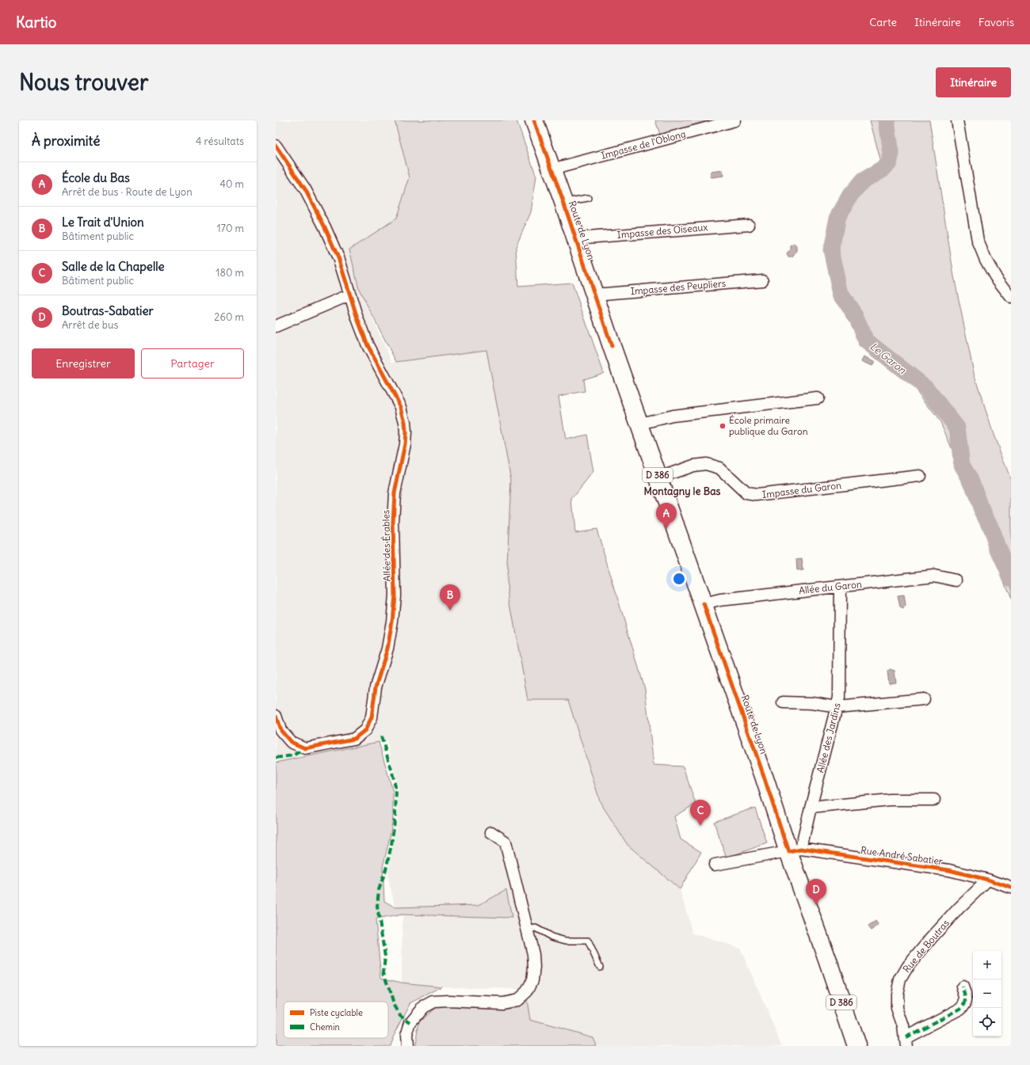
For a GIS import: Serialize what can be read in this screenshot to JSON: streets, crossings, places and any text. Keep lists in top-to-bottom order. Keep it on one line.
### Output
{"streets":{"main road":["Route de Lyon","D 386"],"street":["Impasse de l'Oblong","Impasse des Oiseaux","Impasse des Peupliers","Impasse du Garon","Allée des Érables","Allée du Garon","Allée des Jardins","Rue André Sabatier","Rue de Boutras"]},"crossings":[["Impasse de l'Oblong","Route de Lyon"],["Route de Lyon","Impasse des Oiseaux"],["Route de Lyon","Impasse des Peupliers"],["Route de Lyon","D 386"],["Route de Lyon","Impasse du Garon"],["Route de Lyon","Allée du Garon"],["Route de Lyon","Allée des Jardins"],["Route de Lyon","Rue André Sabatier"],["D 386","Allée des Jardins"],["D 386","Rue André Sabatier"],["Allée du Garon","Allée des Jardins"],["Allée des Jardins","Rue André Sabatier"],["Rue André Sabatier","Rue de Boutras"]],"districts":["Montagny le Bas"],"water":["Le Garon"],"places":["École primaire publique du Garon"],"legend":["Piste cyclable","Chemin"],"page":{"header":"Kartio","nav":["Carte","Itinéraire","Favoris"],"buttons":["Itinéraire",["Enregistrer","Partager"]],"title":"Nous trouver","heading":["À proximité","4 résultats"],"list":[{"mark":"A","name":"École du Bas","note":"Arrêt de bus · Route de Lyon","value":"40 m"},{"mark":"B","name":"Le Trait d'Union","note":"Bâtiment public","value":"170 m"},{"mark":"C","name":"Salle de la Chapelle","note":"Bâtiment public","value":"180 m"},{"mark":"D","name":"Boutras-Sabatier","note":"Arrêt de bus","value":"260 m"}],"pins":["A","B","C","D"],"map_buttons":["+","−"]}}
